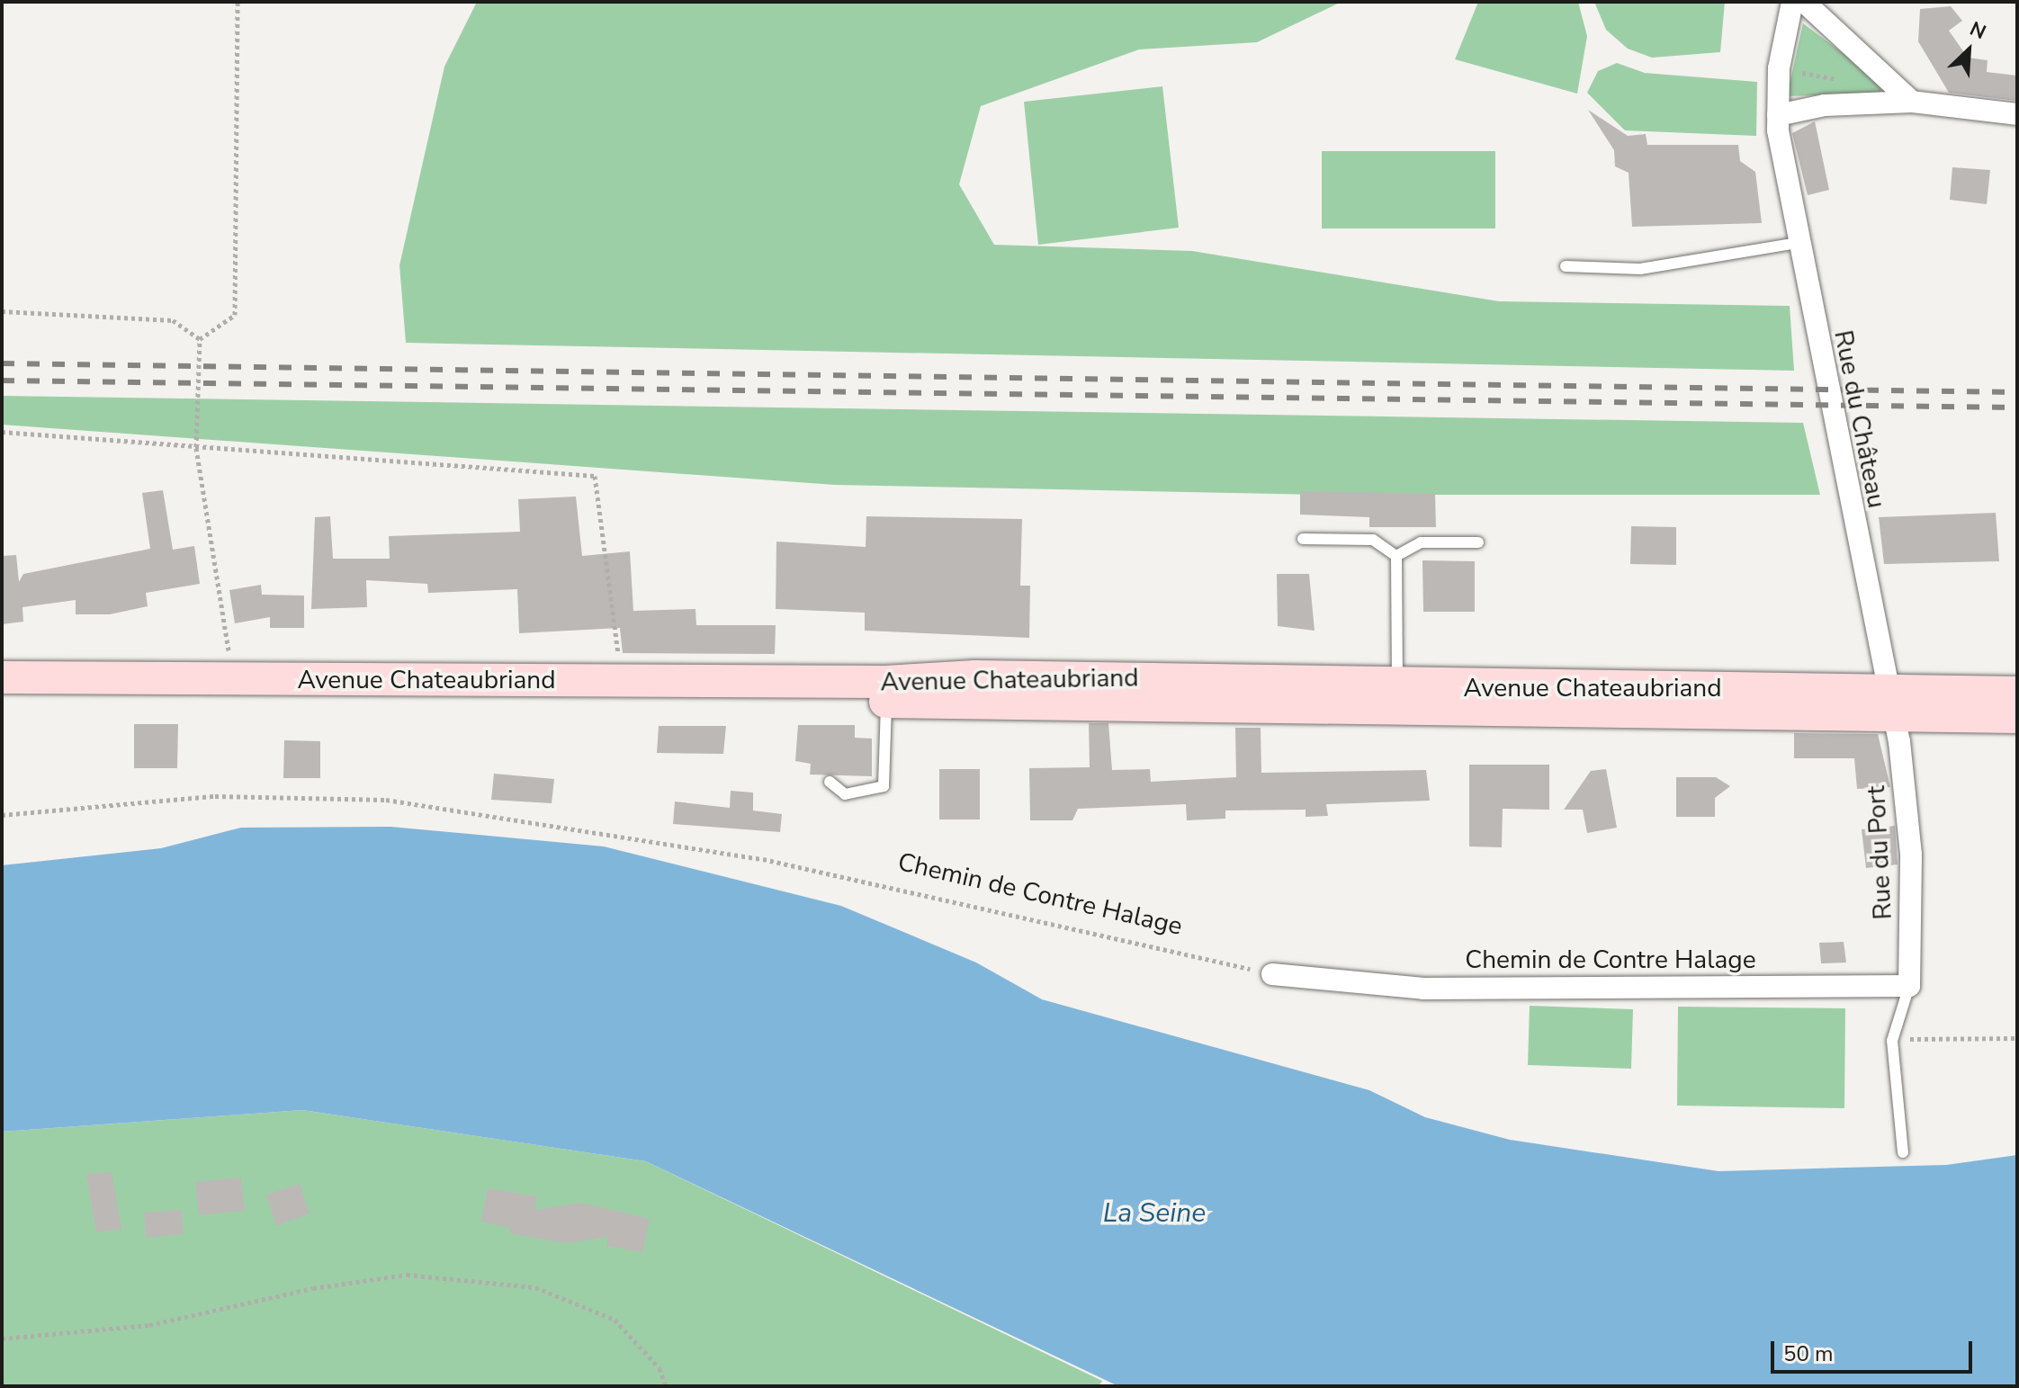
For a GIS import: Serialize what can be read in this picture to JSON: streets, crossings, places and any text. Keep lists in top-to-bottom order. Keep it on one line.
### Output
{"streets":{"main road":["Avenue Chateaubriand"],"street":["Rue du Château","Rue du Port","Chemin de Contre Halage"]},"crossings":[["Rue du Château","Avenue Chateaubriand"],["Rue du Château","Rue du Port"],["Avenue Chateaubriand","Rue du Port"],["Rue du Port","Chemin de Contre Halage"]],"water":["La Seine"],"scale_bar":"50 m","north":"top right"}
